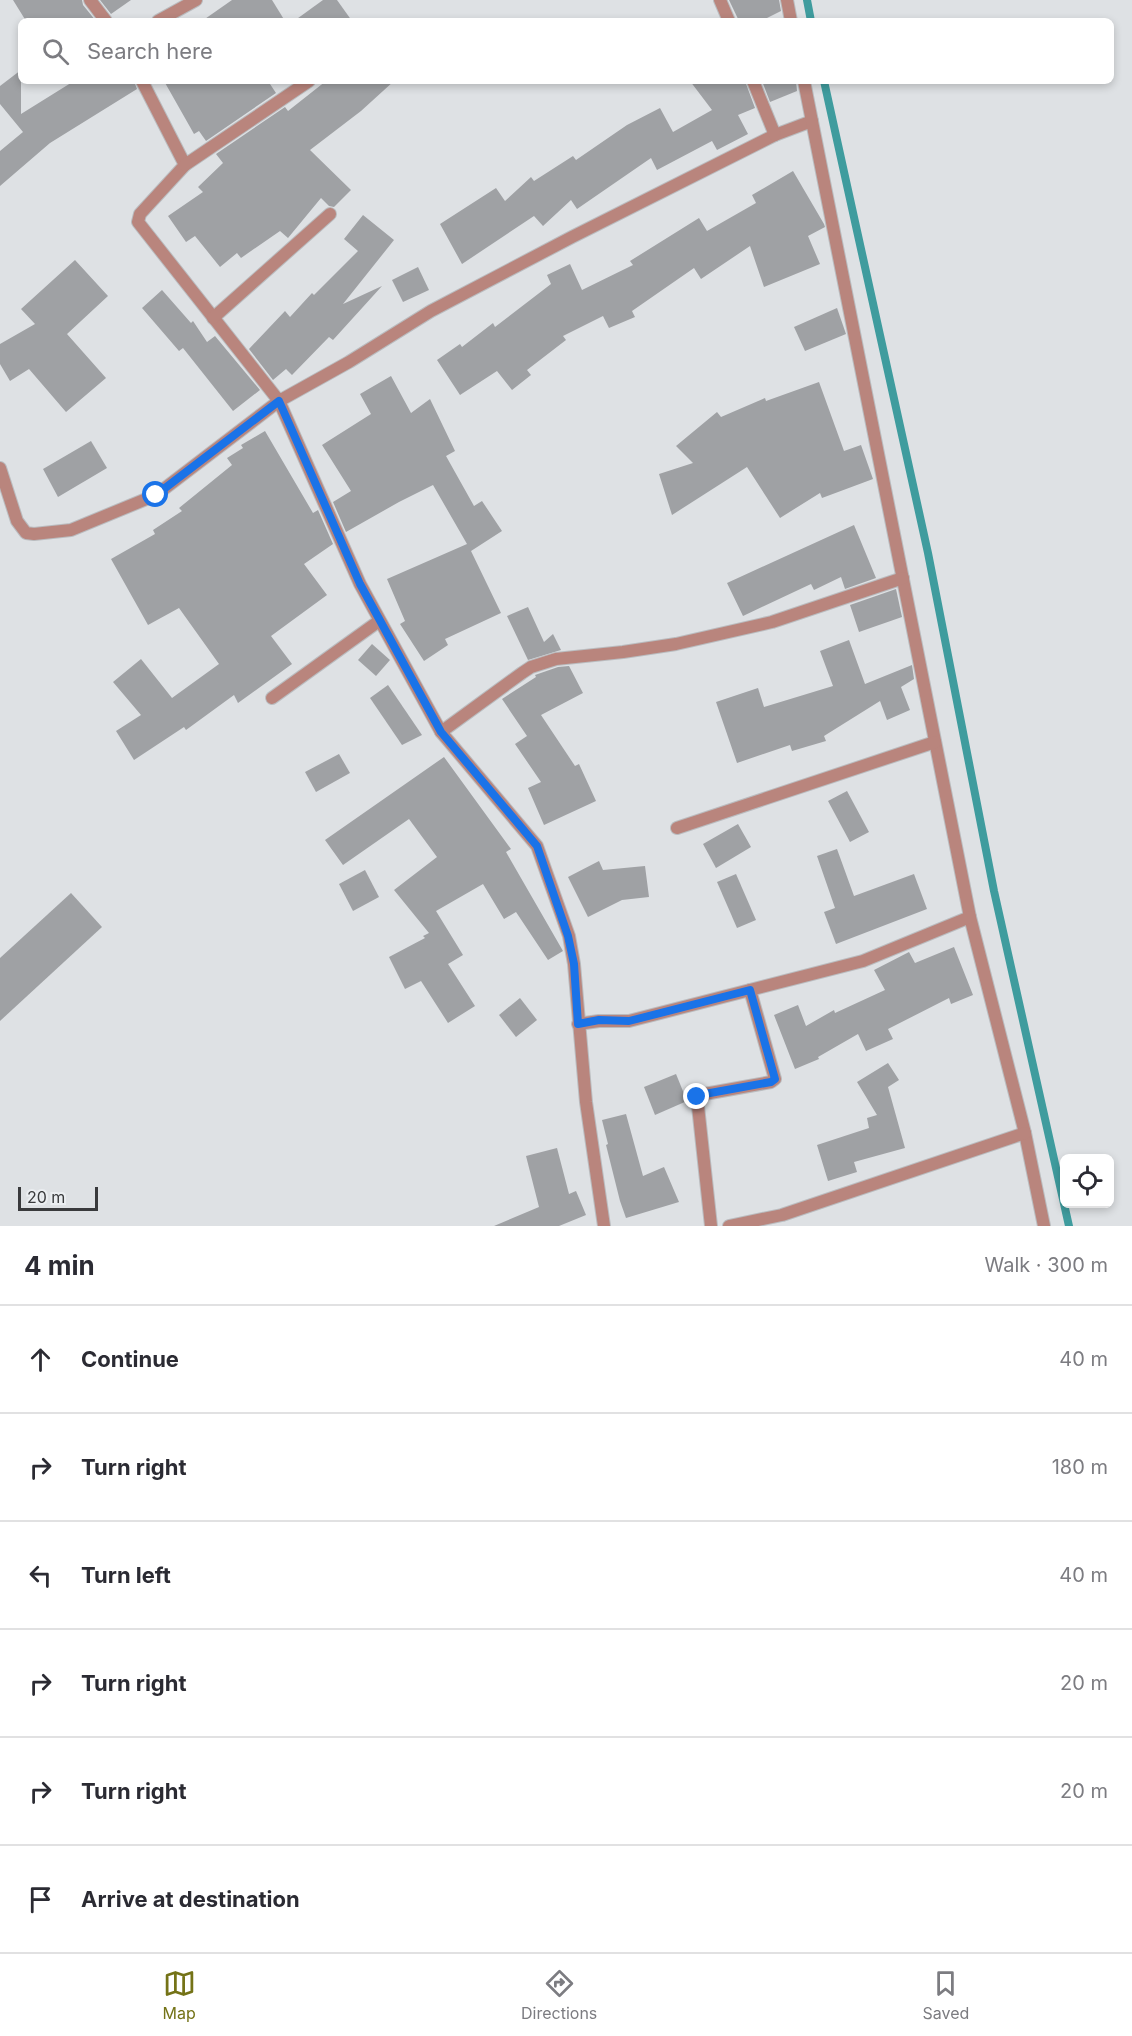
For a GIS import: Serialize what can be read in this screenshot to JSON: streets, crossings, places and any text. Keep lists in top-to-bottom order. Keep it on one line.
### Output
{"scale_bar":"20 m","page":{"search":"Search here","scale":"20 m","heading":["4 min","Walk · 300 m"],"list":[["Continue","40 m"],["Turn right","180 m"],["Turn left","40 m"],["Turn right","20 m"],["Turn right","20 m"],"Arrive at destination"],"nav":["Map","Directions","Saved"]}}
